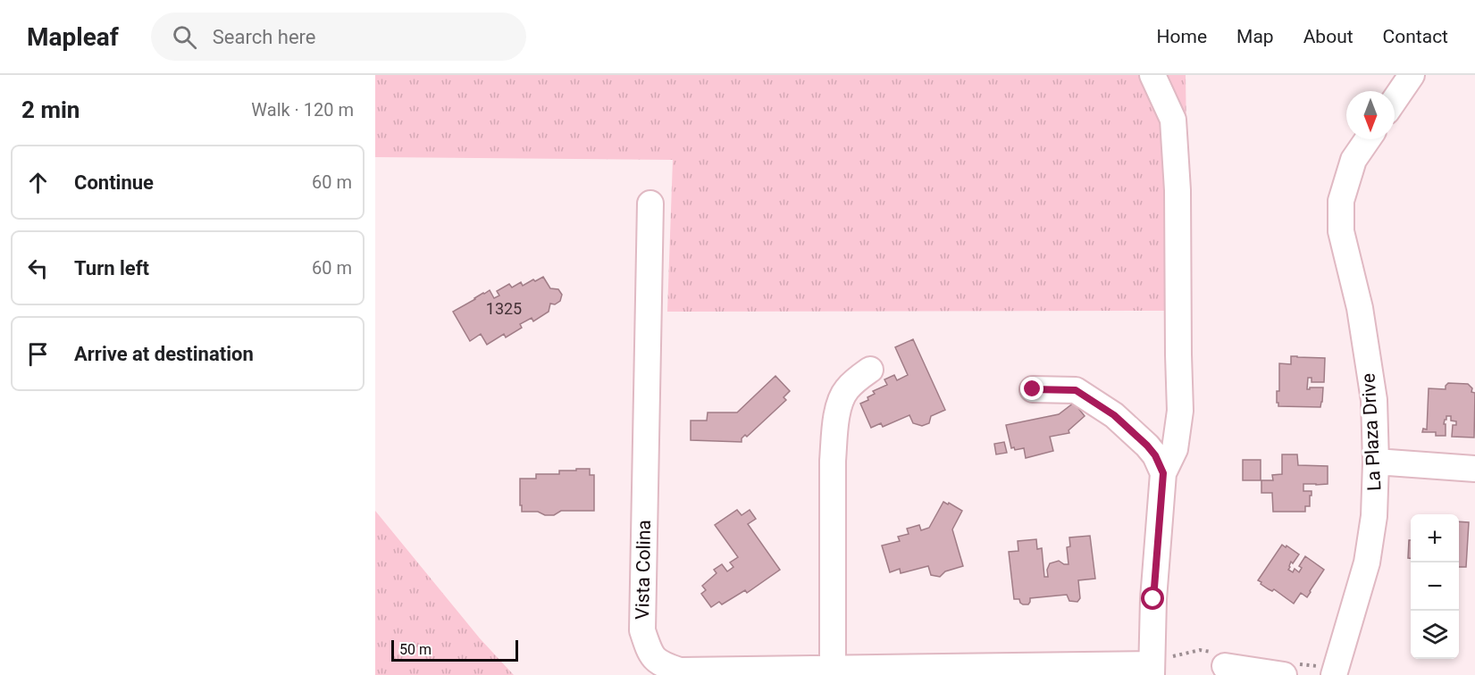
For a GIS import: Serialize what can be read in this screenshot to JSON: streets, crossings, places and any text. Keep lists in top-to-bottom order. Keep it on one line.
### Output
{"streets":{"street":["La Plaza Drive","Vista Colina"]},"house_numbers":["1325"],"scale_bar":"50 m","north":"bottom","page":{"header":"Mapleaf","search":"Search here","nav":["Home","Map","About","Contact"],"heading":["2 min","Walk · 120 m"],"list":[["Continue","60 m"],["Turn left","60 m"],"Arrive at destination"],"map_buttons":["+","−"],"scale":"50 m"}}
